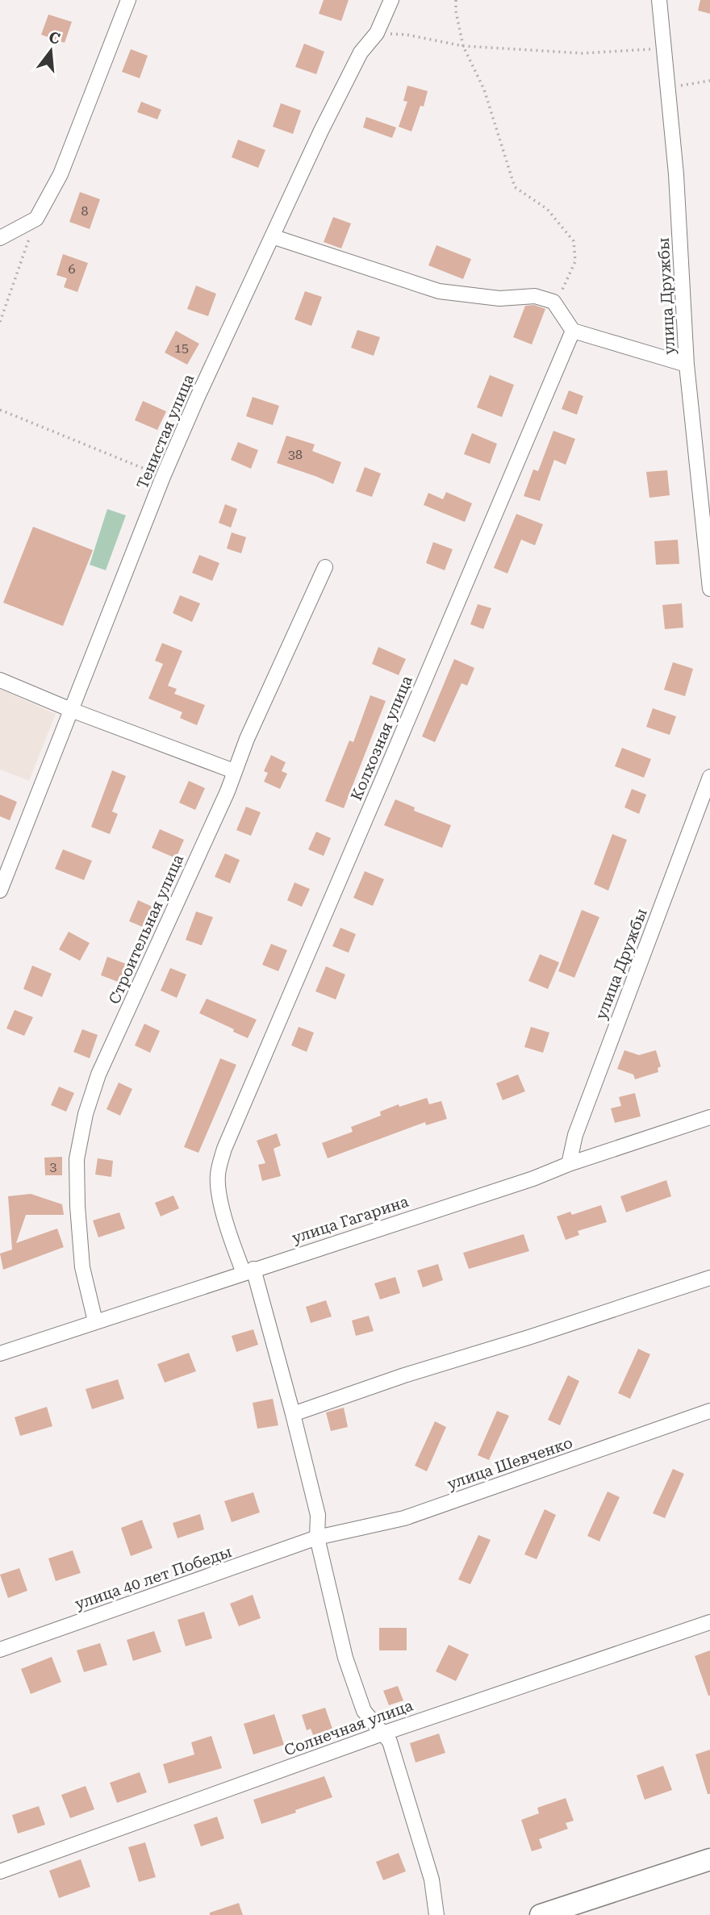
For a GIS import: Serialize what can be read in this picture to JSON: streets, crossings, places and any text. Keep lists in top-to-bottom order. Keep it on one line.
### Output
{"streets":{"street":["улица Дружбы","Тенистая улица","Колхозная улица","Строительная улица","улица Гагарина","улица Шевченко","улица 40 лет Победы","Солнечная улица"]},"crossings":[["улица Дружбы","улица Гагарина"],["Колхозная улица","улица Гагарина"],["Колхозная улица","улица Шевченко"],["Колхозная улица","улица 40 лет Победы"],["Колхозная улица","Солнечная улица"],["Строительная улица","улица Гагарина"],["улица Шевченко","улица 40 лет Победы"]],"house_numbers":["8","6","15","38","3"],"north":"top"}
